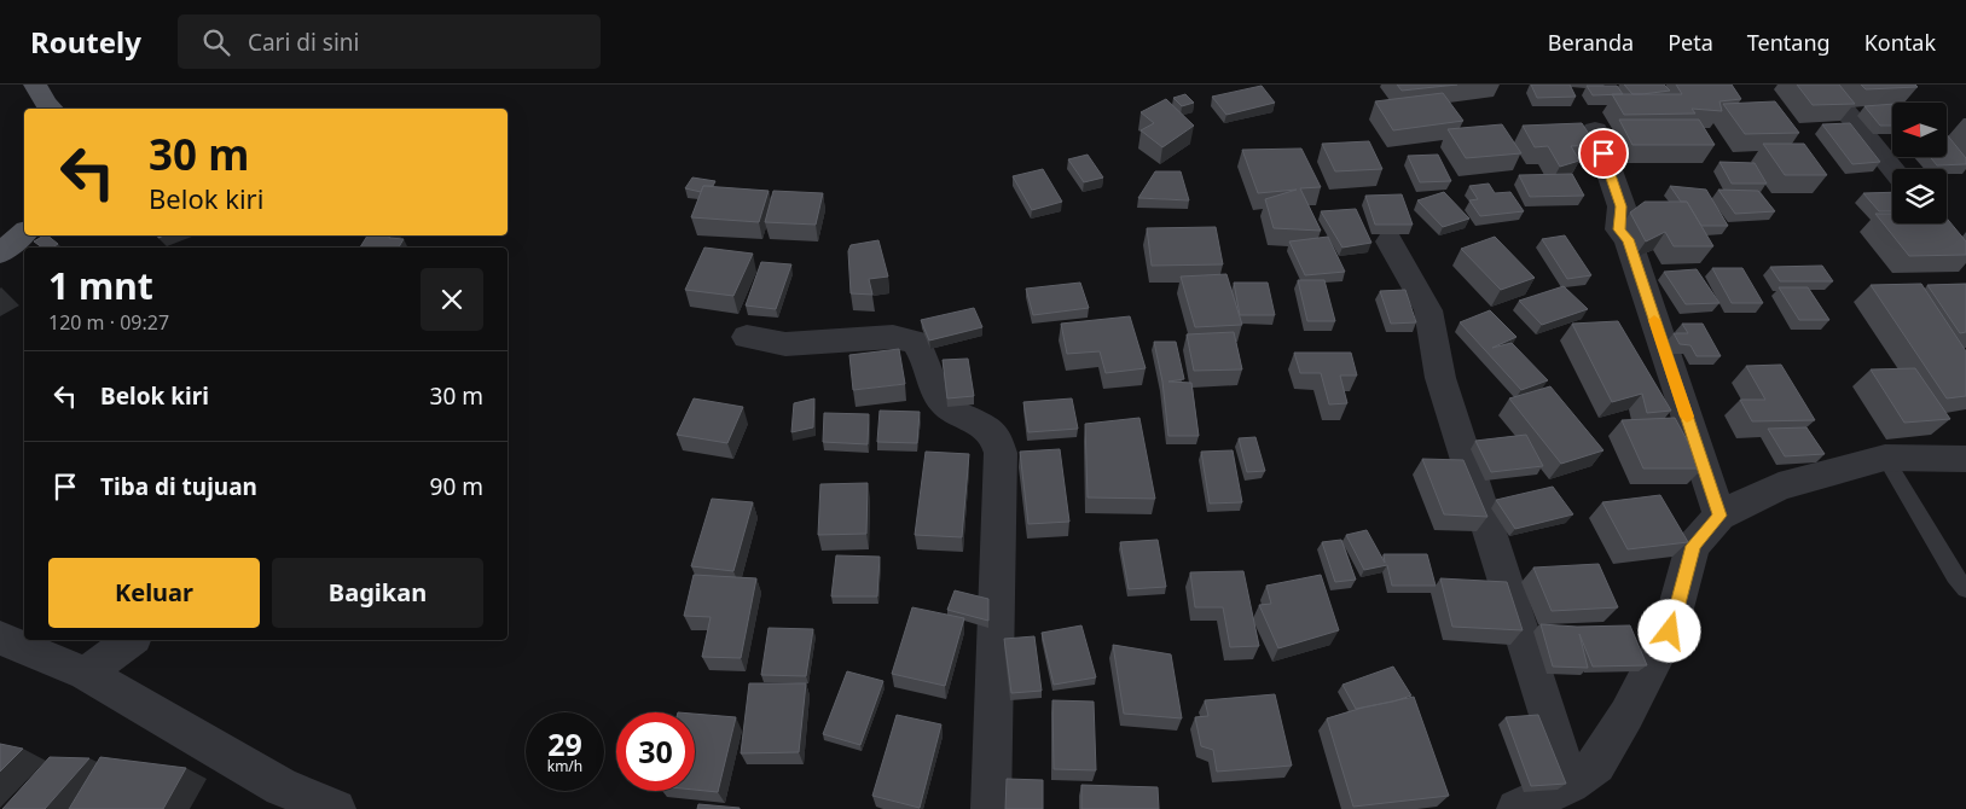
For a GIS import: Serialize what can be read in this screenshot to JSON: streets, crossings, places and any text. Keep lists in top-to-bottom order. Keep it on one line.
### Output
{"north":"left","page":{"header":"Routely","search":"Cari di sini","nav":["Beranda","Peta","Tentang","Kontak"],"turn":["30 m","Belok kiri"],"heading":["1 mnt","120 m · 09:27"],"list":[{"name":"Belok kiri","value":"30 m"},{"name":"Tiba di tujuan","value":"90 m"}],"buttons":["Keluar","Bagikan"],"speed":"29 km/h","limit":"30"}}
